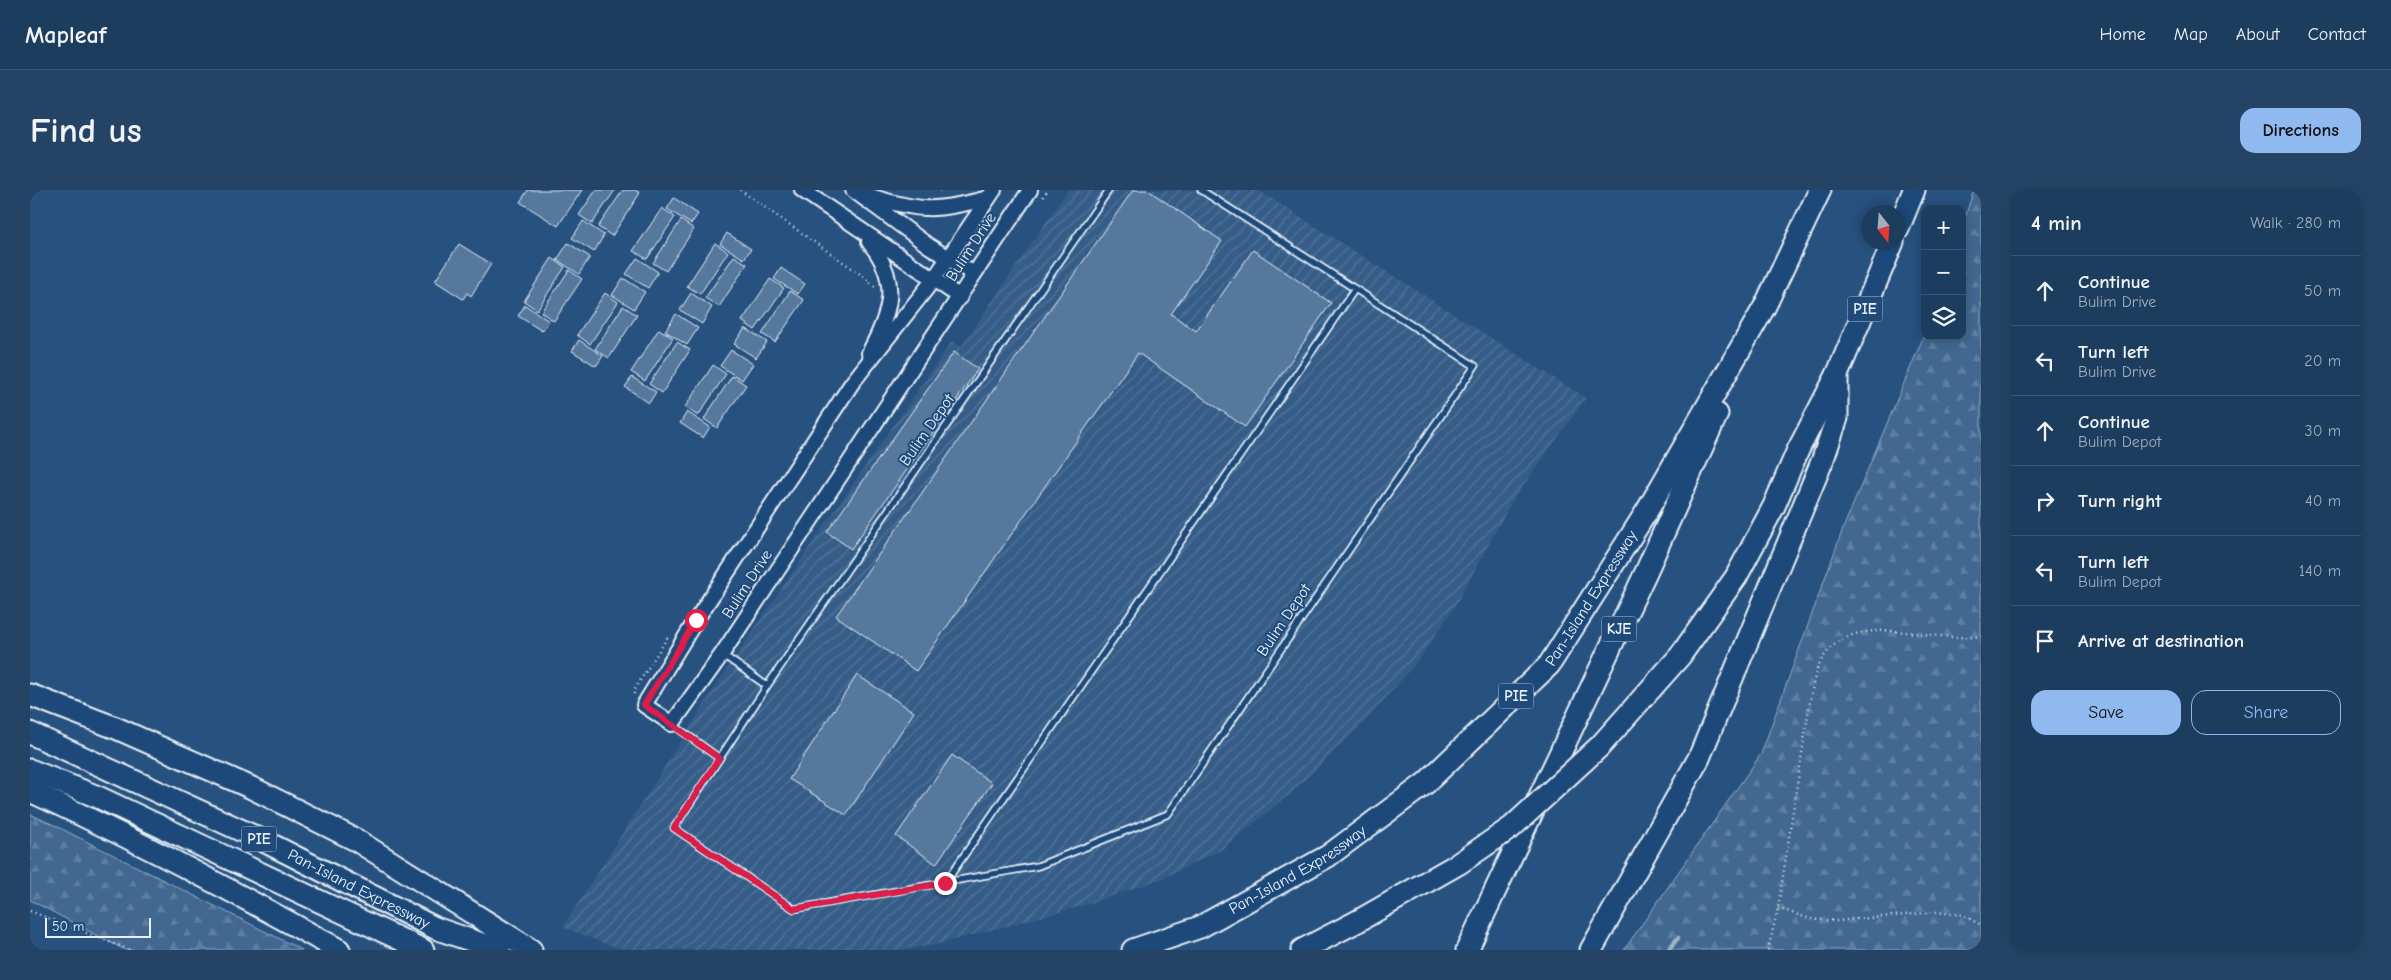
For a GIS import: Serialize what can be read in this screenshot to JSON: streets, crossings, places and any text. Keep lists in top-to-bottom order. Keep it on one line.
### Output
{"streets":{"highway":["PIE","Pan-Island Expressway","KJE"],"street":["Bulim Drive"],"lane":["Bulim Depot"]},"crossings":[["Pan-Island Expressway","KJE"]],"scale_bar":"50 m","north":"bottom","page":{"header":"Mapleaf","nav":["Home","Map","About","Contact"],"buttons":["Directions",["Save","Share"]],"title":"Find us","heading":["4 min","Walk · 280 m"],"map_buttons":["+","−"],"list":[["Continue","Bulim Drive","50 m"],["Turn left","Bulim Drive","20 m"],["Continue","Bulim Depot","30 m"],["Turn right","40 m"],["Turn left","Bulim Depot","140 m"],"Arrive at destination"],"scale":"50 m"}}
